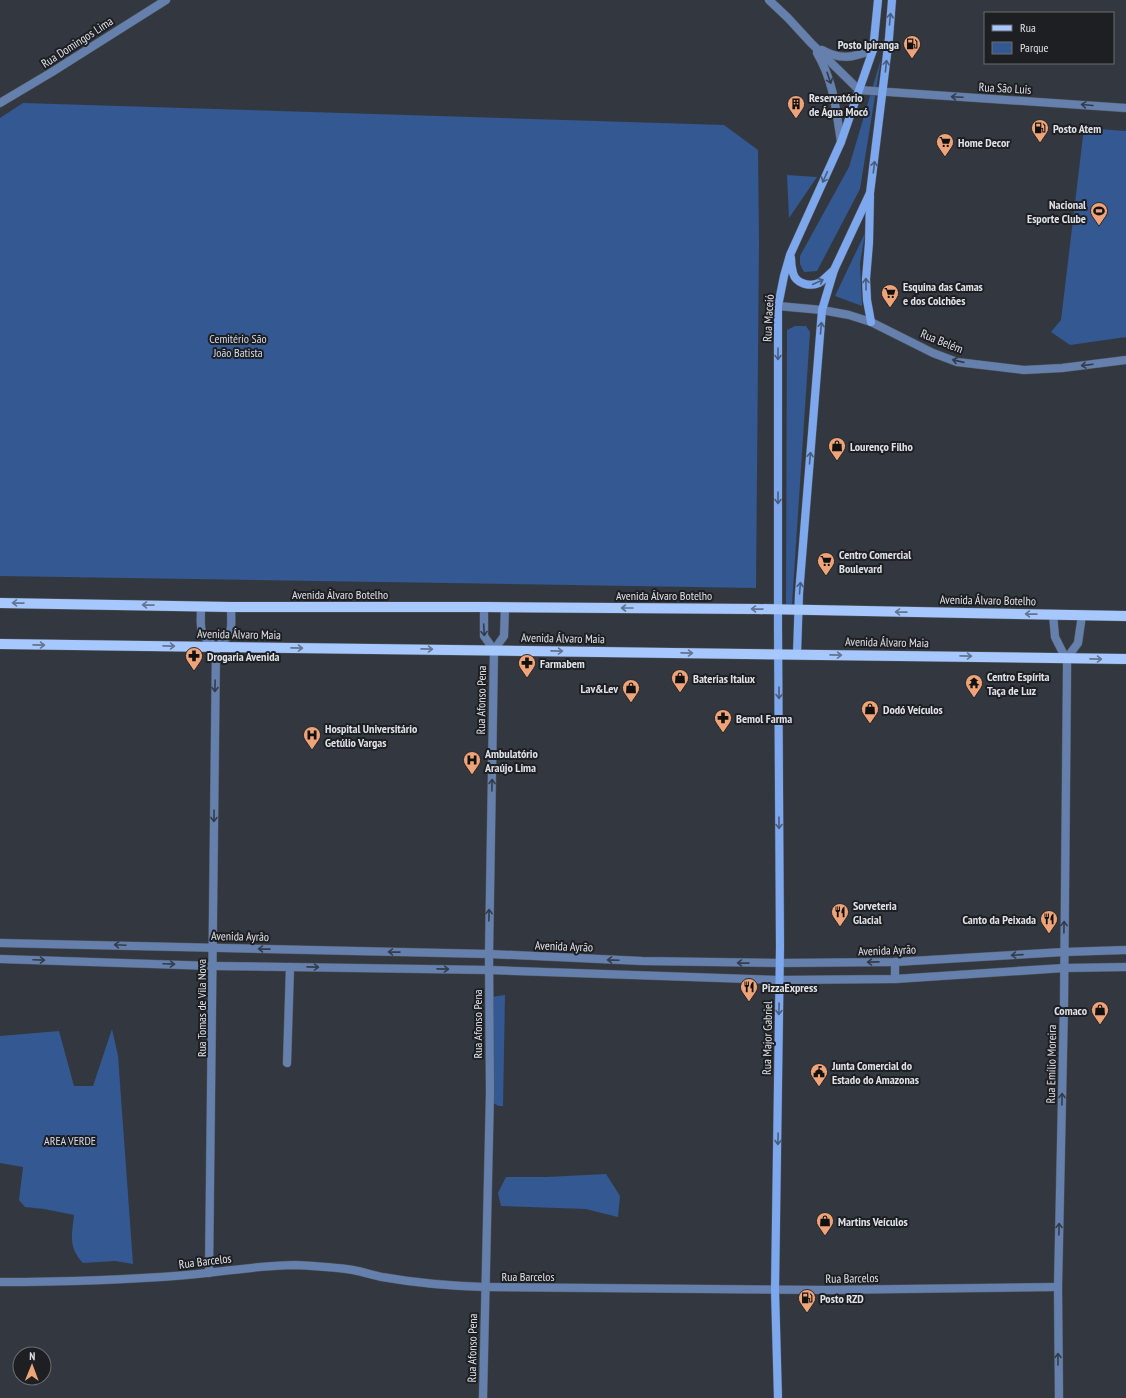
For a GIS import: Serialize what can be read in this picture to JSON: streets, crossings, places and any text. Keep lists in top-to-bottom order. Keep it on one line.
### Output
{"streets":{"main road":["Rua Maceió","Avenida Álvaro Botelho","Avenida Álvaro Maia","Rua Major Gabriel"],"street":["Rua Domingos Lima","Rua São Luis","Rua Belém","Rua Afonso Pena","Avenida Ayrão","Rua Tomas de Vila Nova","Rua Emílio Moreira","Rua Barcelos"]},"crossings":[["Rua Maceió","Rua Belém"],["Rua Maceió","Avenida Álvaro Botelho"],["Rua Maceió","Avenida Álvaro Maia"],["Rua Maceió","Rua Major Gabriel"],["Avenida Álvaro Botelho","Rua Afonso Pena"],["Avenida Álvaro Maia","Rua Afonso Pena"],["Avenida Álvaro Maia","Rua Tomas de Vila Nova"],["Avenida Álvaro Maia","Rua Major Gabriel"],["Avenida Álvaro Maia","Rua Emílio Moreira"],["Rua Afonso Pena","Avenida Ayrão"],["Rua Afonso Pena","Rua Barcelos"],["Avenida Ayrão","Rua Tomas de Vila Nova"],["Avenida Ayrão","Rua Major Gabriel"],["Avenida Ayrão","Rua Emílio Moreira"],["Rua Tomas de Vila Nova","Rua Barcelos"],["Rua Major Gabriel","Rua Barcelos"],["Rua Emílio Moreira","Rua Barcelos"]],"one_way":["Rua São Luis","Rua Belém","Avenida Álvaro Botelho","Avenida Álvaro Maia","Rua Tomas de Vila Nova","Rua Major Gabriel","Rua Emílio Moreira"],"parks":["Cemitério São João Batista","AREA VERDE"],"places":{"fuel station":["Posto Ipiranga","Posto Atem","Posto RZD"],"building":["Reservatório de Água Mocó"],"supermarket":["Home Decor","Esquina das Camas e dos Colchões","Centro Comercial Boulevard"],"sports":["Nacional Esporte Clube"],"shop":["Lourenço Filho","Baterias Italux","Lav&Lev","Dodó Veículos","Comaco","Martins Veículos"],"pharmacy":["Drogaria Avenida","Farmabem","Bemol Farma"],"temple":["Centro Espírita Taça de Luz"],"hospital":["Hospital Universitário Getúlio Vargas","Ambulatório Araújo Lima"],"restaurant":["Sorveteria Glacial","Canto da Peixada","PizzaExpress"],"public building":["Junta Comercial do Estado do Amazonas"]},"legend":["Rua","Parque"],"north":"top"}
